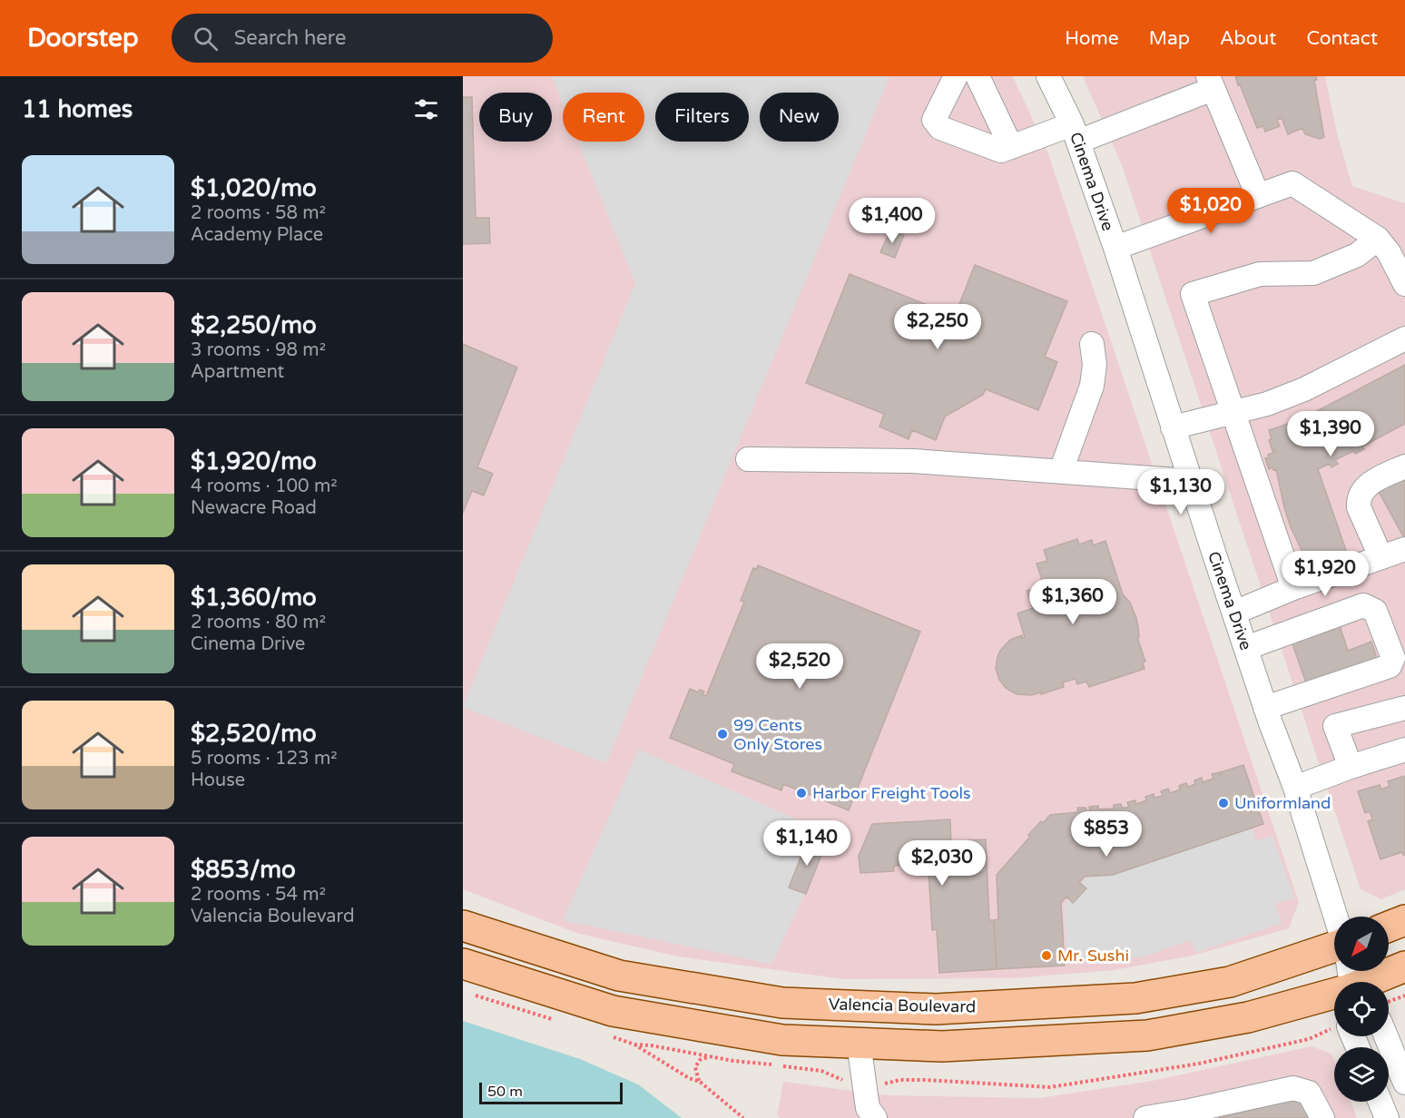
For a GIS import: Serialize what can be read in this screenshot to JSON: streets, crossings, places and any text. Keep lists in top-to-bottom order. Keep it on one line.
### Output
{"streets":{"main road":["Valencia Boulevard"],"street":["Cinema Drive"]},"places":["99 Cents Only Stores","Harbor Freight Tools","Uniformland","Mr. Sushi"],"scale_bar":"50 m","north":"bottom left","page":{"header":"Doorstep","search":"Search here","nav":["Home","Map","About","Contact"],"heading":"11 homes","chip":["Buy","Rent","Filters","New"],"list":[{"name":"$1,020/mo","note":"2 rooms · 58 m² · Academy Place"},{"name":"$2,250/mo","note":"3 rooms · 98 m² · Apartment"},{"name":"$1,920/mo","note":"4 rooms · 100 m² · Newacre Road"},{"name":"$1,360/mo","note":"2 rooms · 80 m² · Cinema Drive"},{"name":"$2,520/mo","note":"5 rooms · 123 m² · House"},{"name":"$853/mo","note":"2 rooms · 54 m² · Valencia Boulevard"}],"price":["$1,020","$1,400","$2,250","$1,390","$1,130","$1,920","$1,360","$2,520","$853","$1,140","$2,030"],"scale":"50 m"}}
